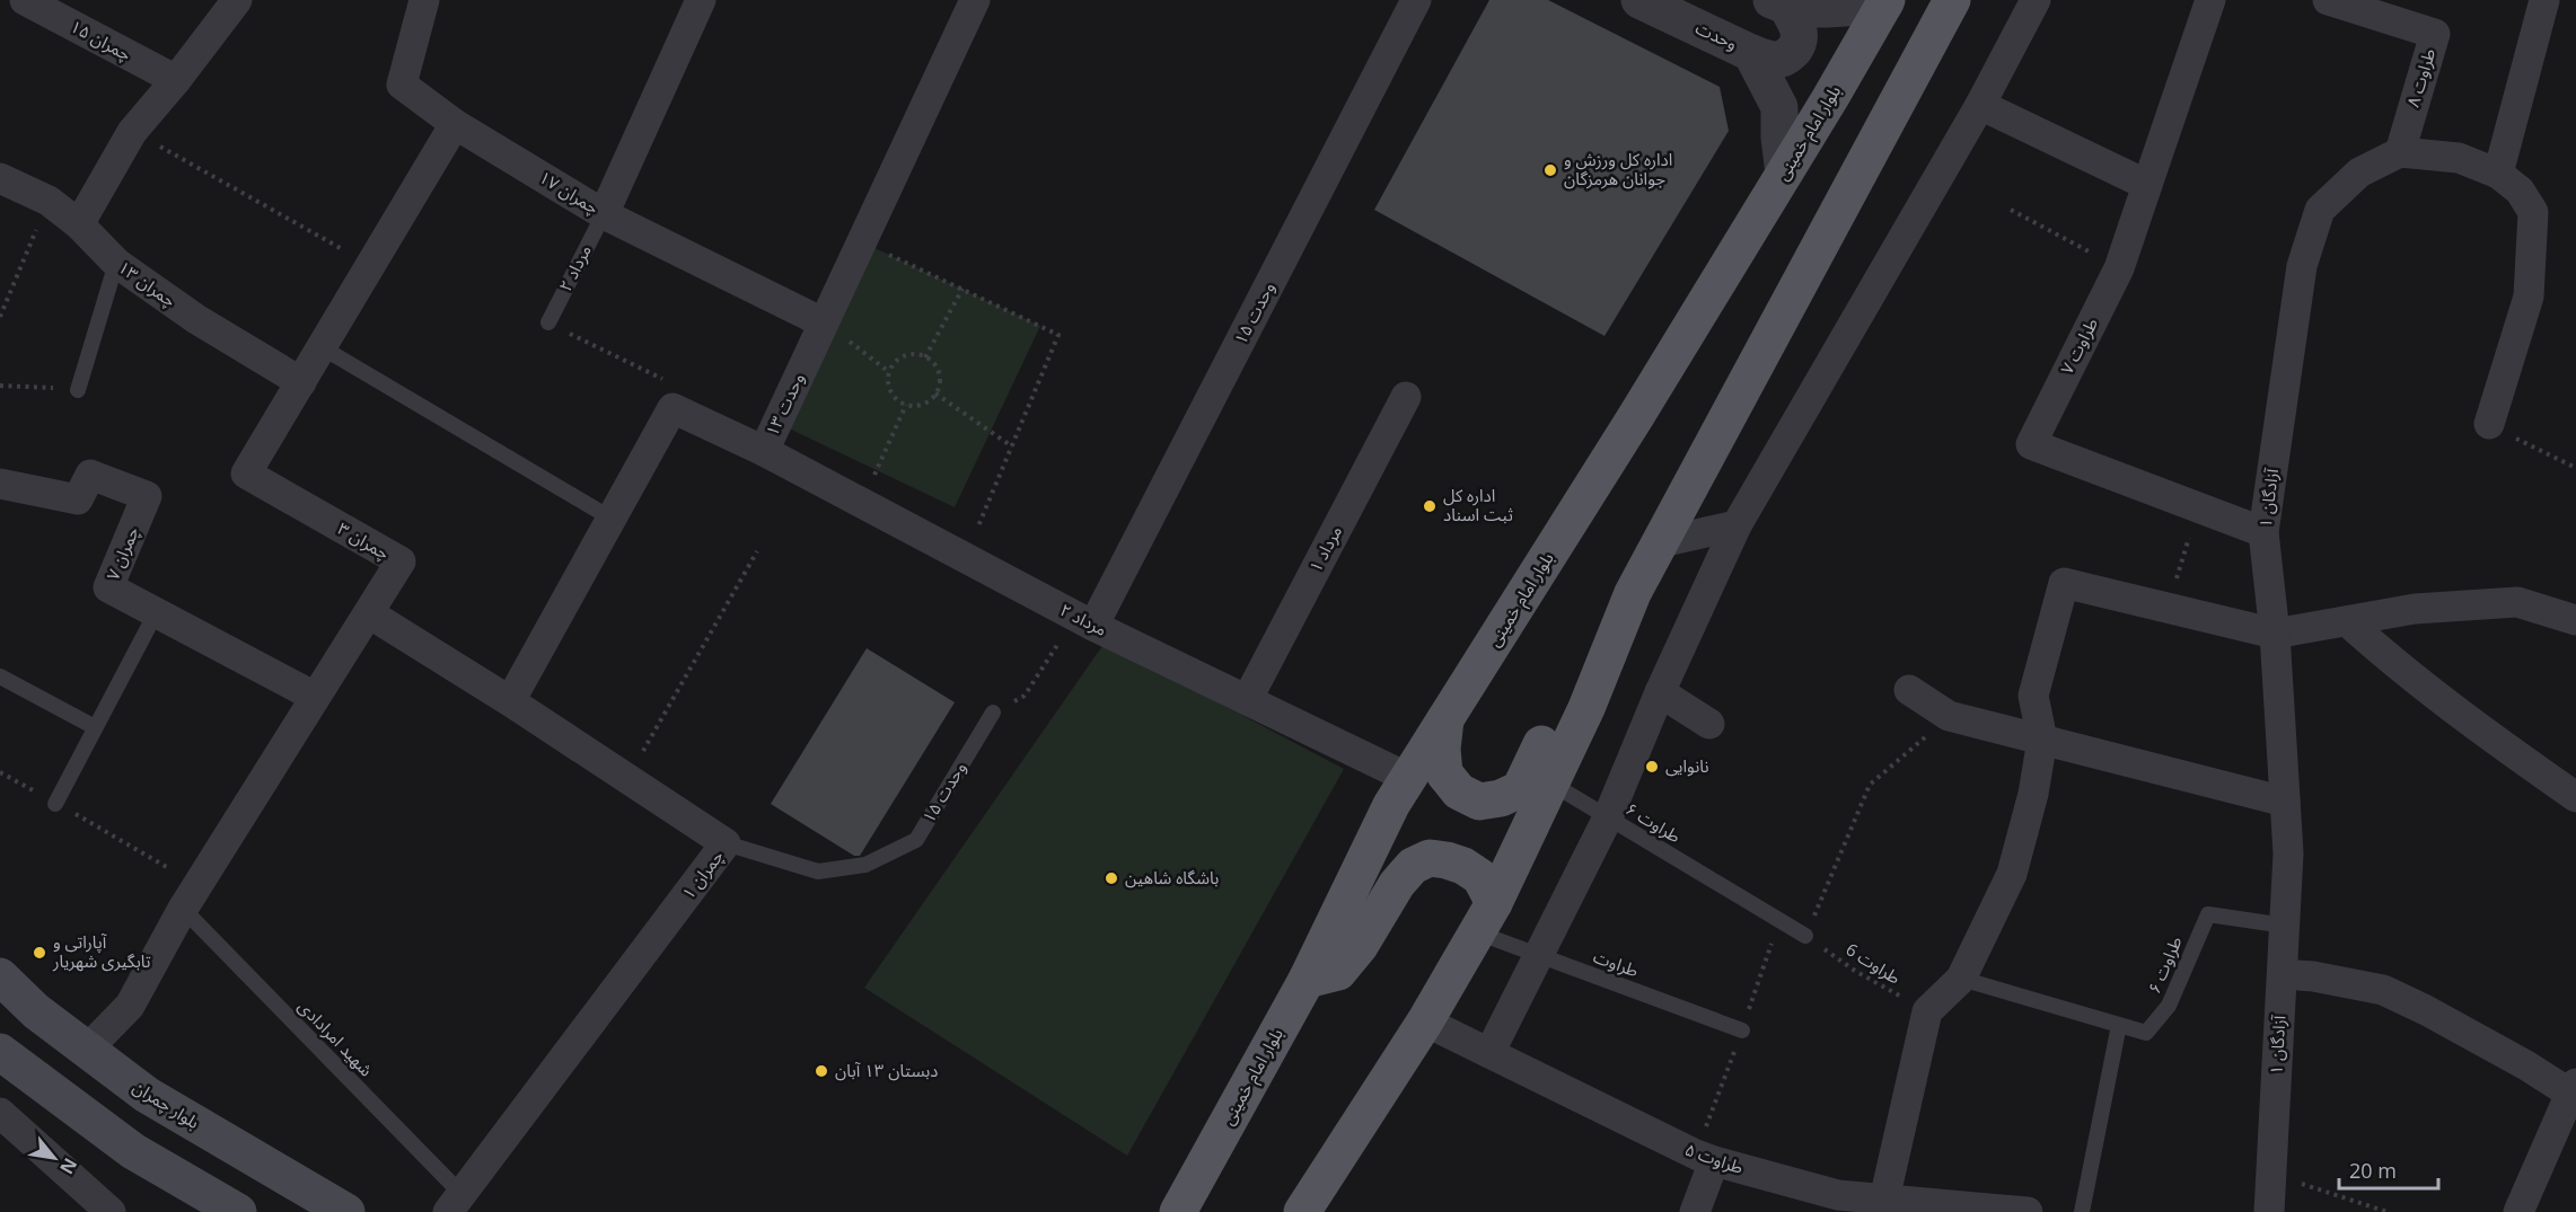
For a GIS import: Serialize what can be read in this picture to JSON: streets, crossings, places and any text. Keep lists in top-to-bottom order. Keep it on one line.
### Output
{"streets":{"main road":["بلوار امام خمینی","بلوار چمران"],"street":["وحدت","چمران ۱۵","طراوت ۸","چمران ۱۷","مرداد ۲","چمران ۱۳","وحدت ۱۵","طراوت ۷","وحدت ۱۳","آزادگان ۱","چمران ۳","مرداد ۱","چمران ۷","چمران ۱","طراوت ۵"],"lane":["طراوت ۶","طراوت","شهید امرادادی"],"path":["طراوت 6"]},"crossings":[["وحدت","بلوار امام خمینی"],["طراوت ۸","آزادگان ۱"],["بلوار امام خمینی","مرداد ۲"],["چمران ۱۷","مرداد ۲"],["چمران ۱۷","وحدت ۱۳"],["چمران ۱۷","چمران ۳"],["مرداد ۲","وحدت ۱۵"],["مرداد ۲","وحدت ۱۳"],["مرداد ۲","مرداد ۱"],["چمران ۱۳","چمران ۳"],["وحدت ۱۵","چمران ۱"],["طراوت ۷","آزادگان ۱"],["آزادگان ۱","طراوت ۶"],["چمران ۳","چمران ۷"],["چمران ۳","چمران ۱"],["چمران ۳","شهید امرادادی"],["چمران ۳","بلوار چمران"],["طراوت ۶","طراوت 6"],["چمران ۱","شهید امرادادی"]],"places":["اداره کل ورزش و جوانان هرمزگان","اداره کل ثبت اسناد","نانوایی","باشگاه شاهین","آپاراتی و تابگیری شهریار","دبستان ۱۳ آبان"],"scale_bar":"20 m","north":"bottom right"}
